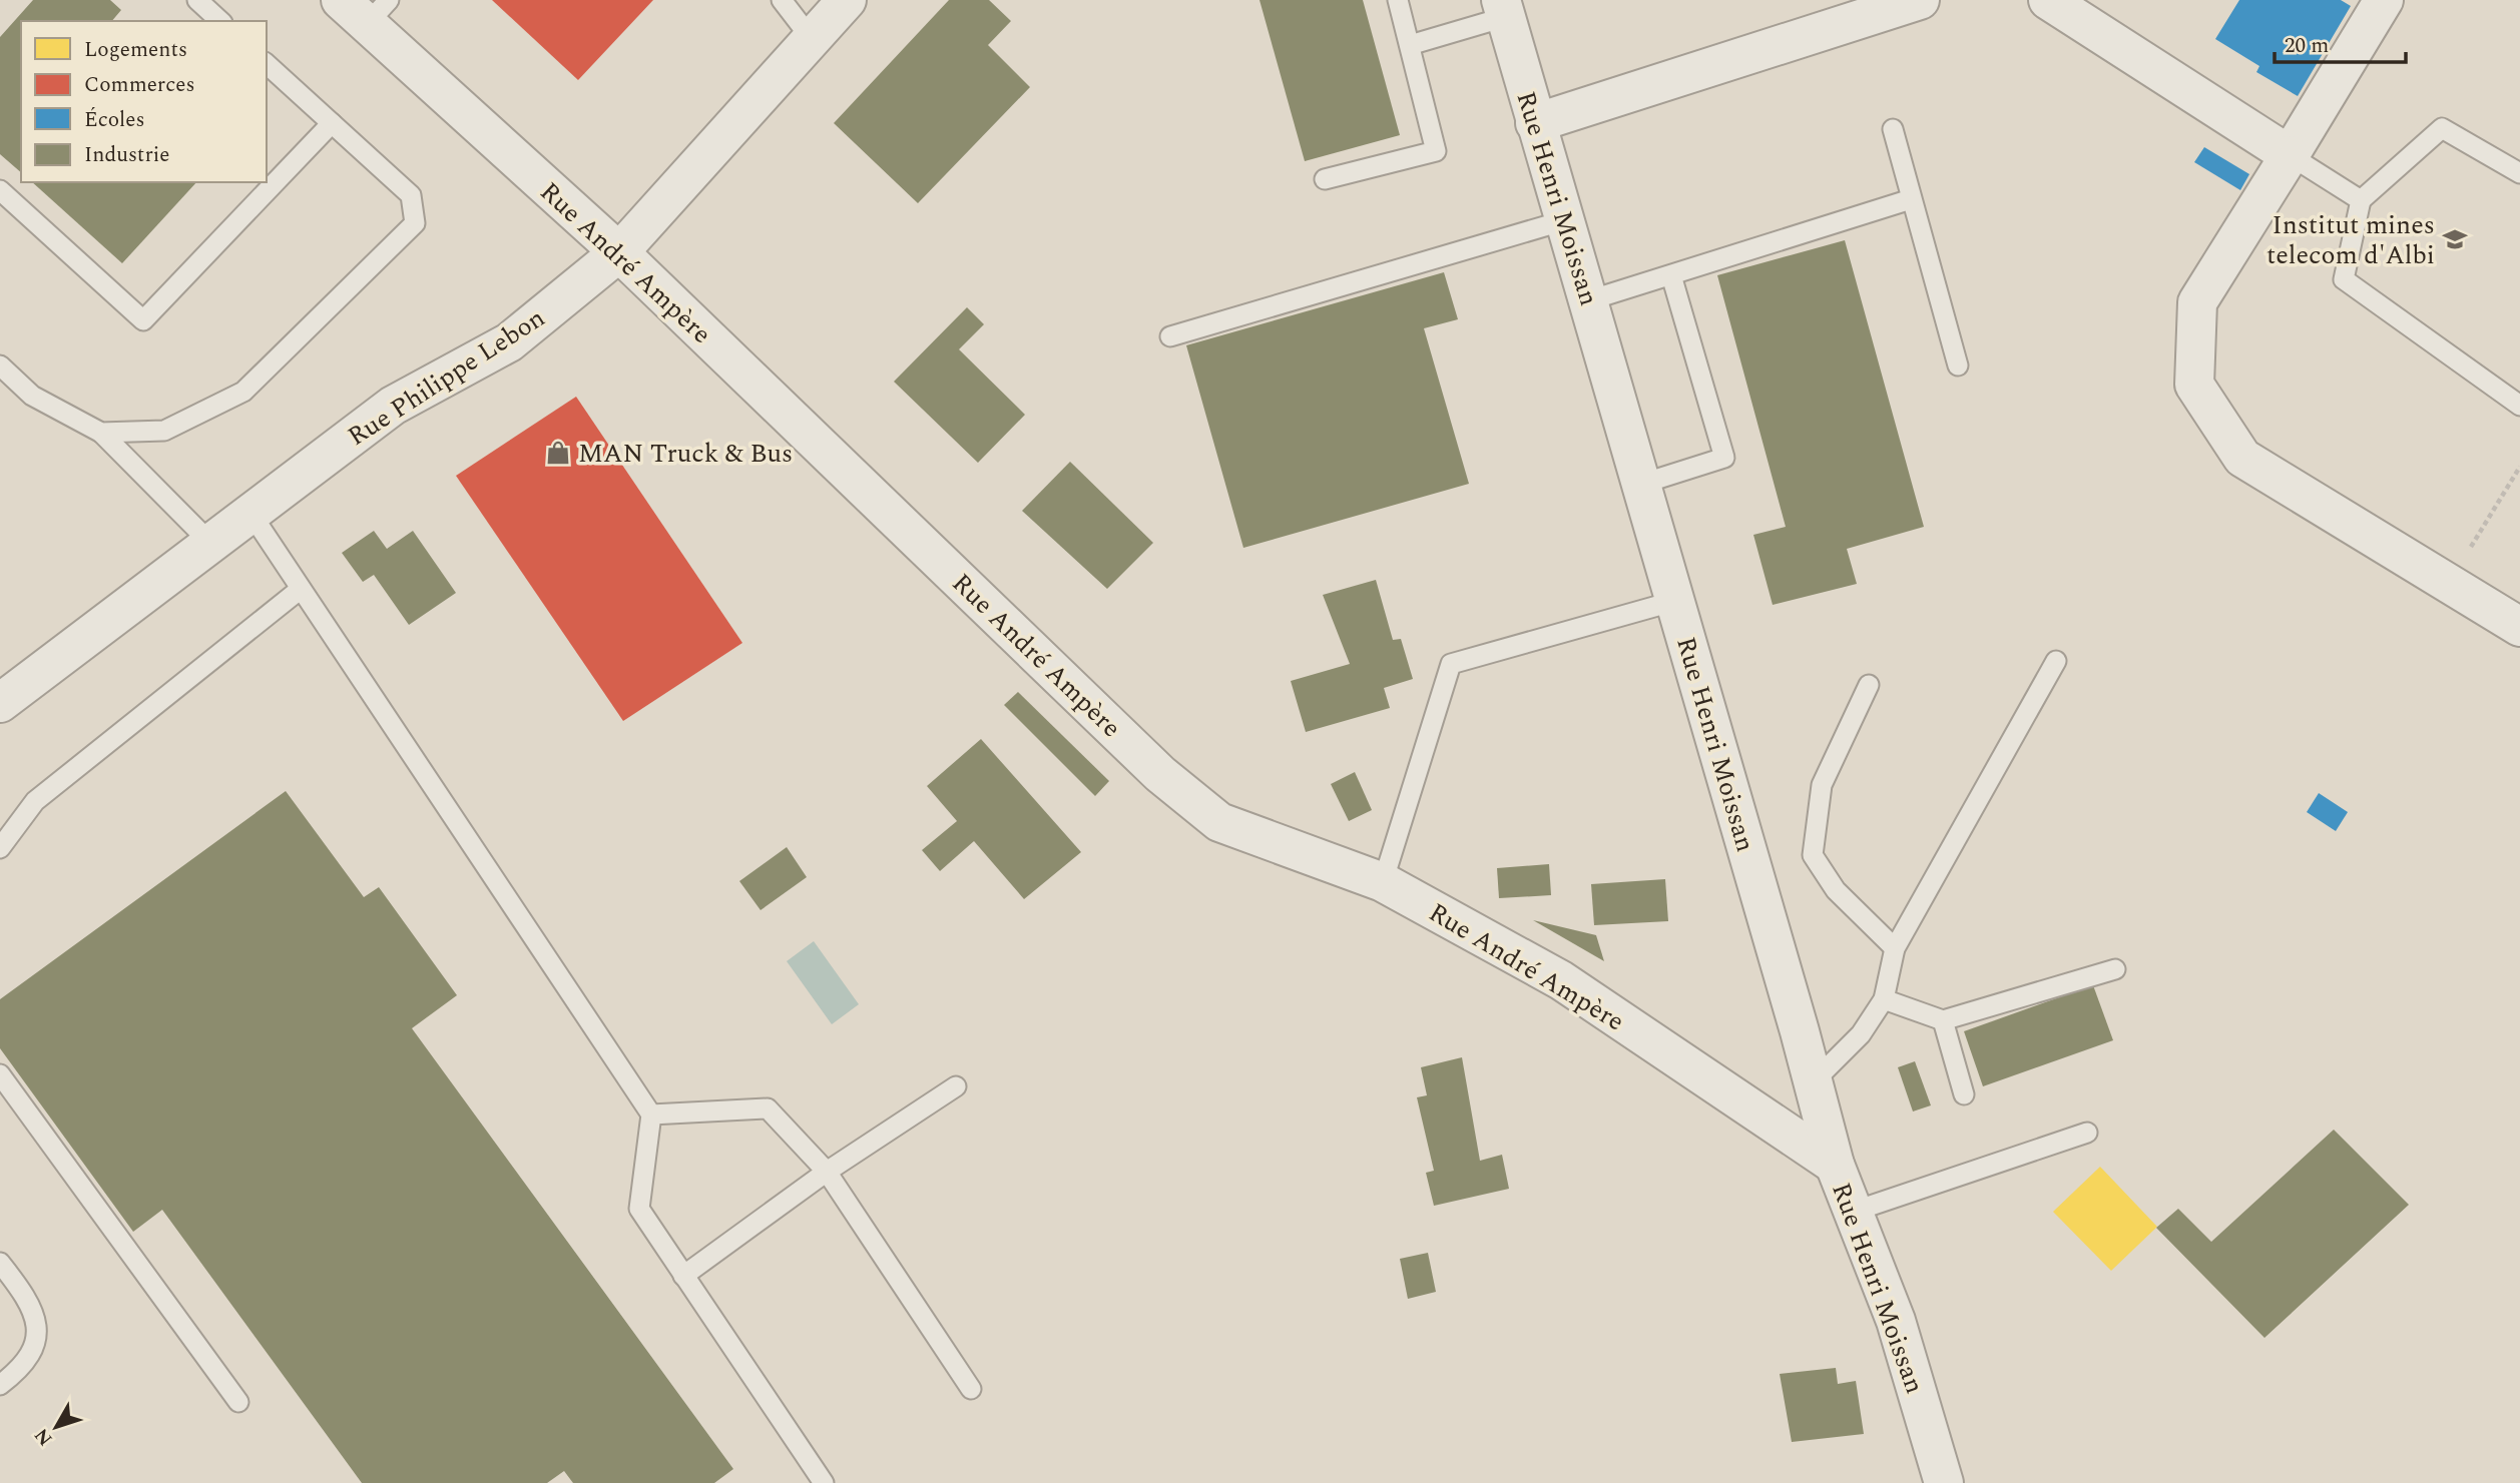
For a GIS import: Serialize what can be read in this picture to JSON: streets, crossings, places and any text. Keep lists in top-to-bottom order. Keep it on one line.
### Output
{"streets":{"street":["Rue Henri Moissan","Rue André Ampère","Rue Philippe Lebon"]},"crossings":[["Rue Henri Moissan","Rue André Ampère"],["Rue André Ampère","Rue Philippe Lebon"]],"places":{"school or university":["Institut mines telecom d'Albi"],"shop":["MAN Truck & Bus"]},"legend":["Logements","Commerces","Écoles","Industrie"],"scale_bar":"20 m","north":"bottom left"}
